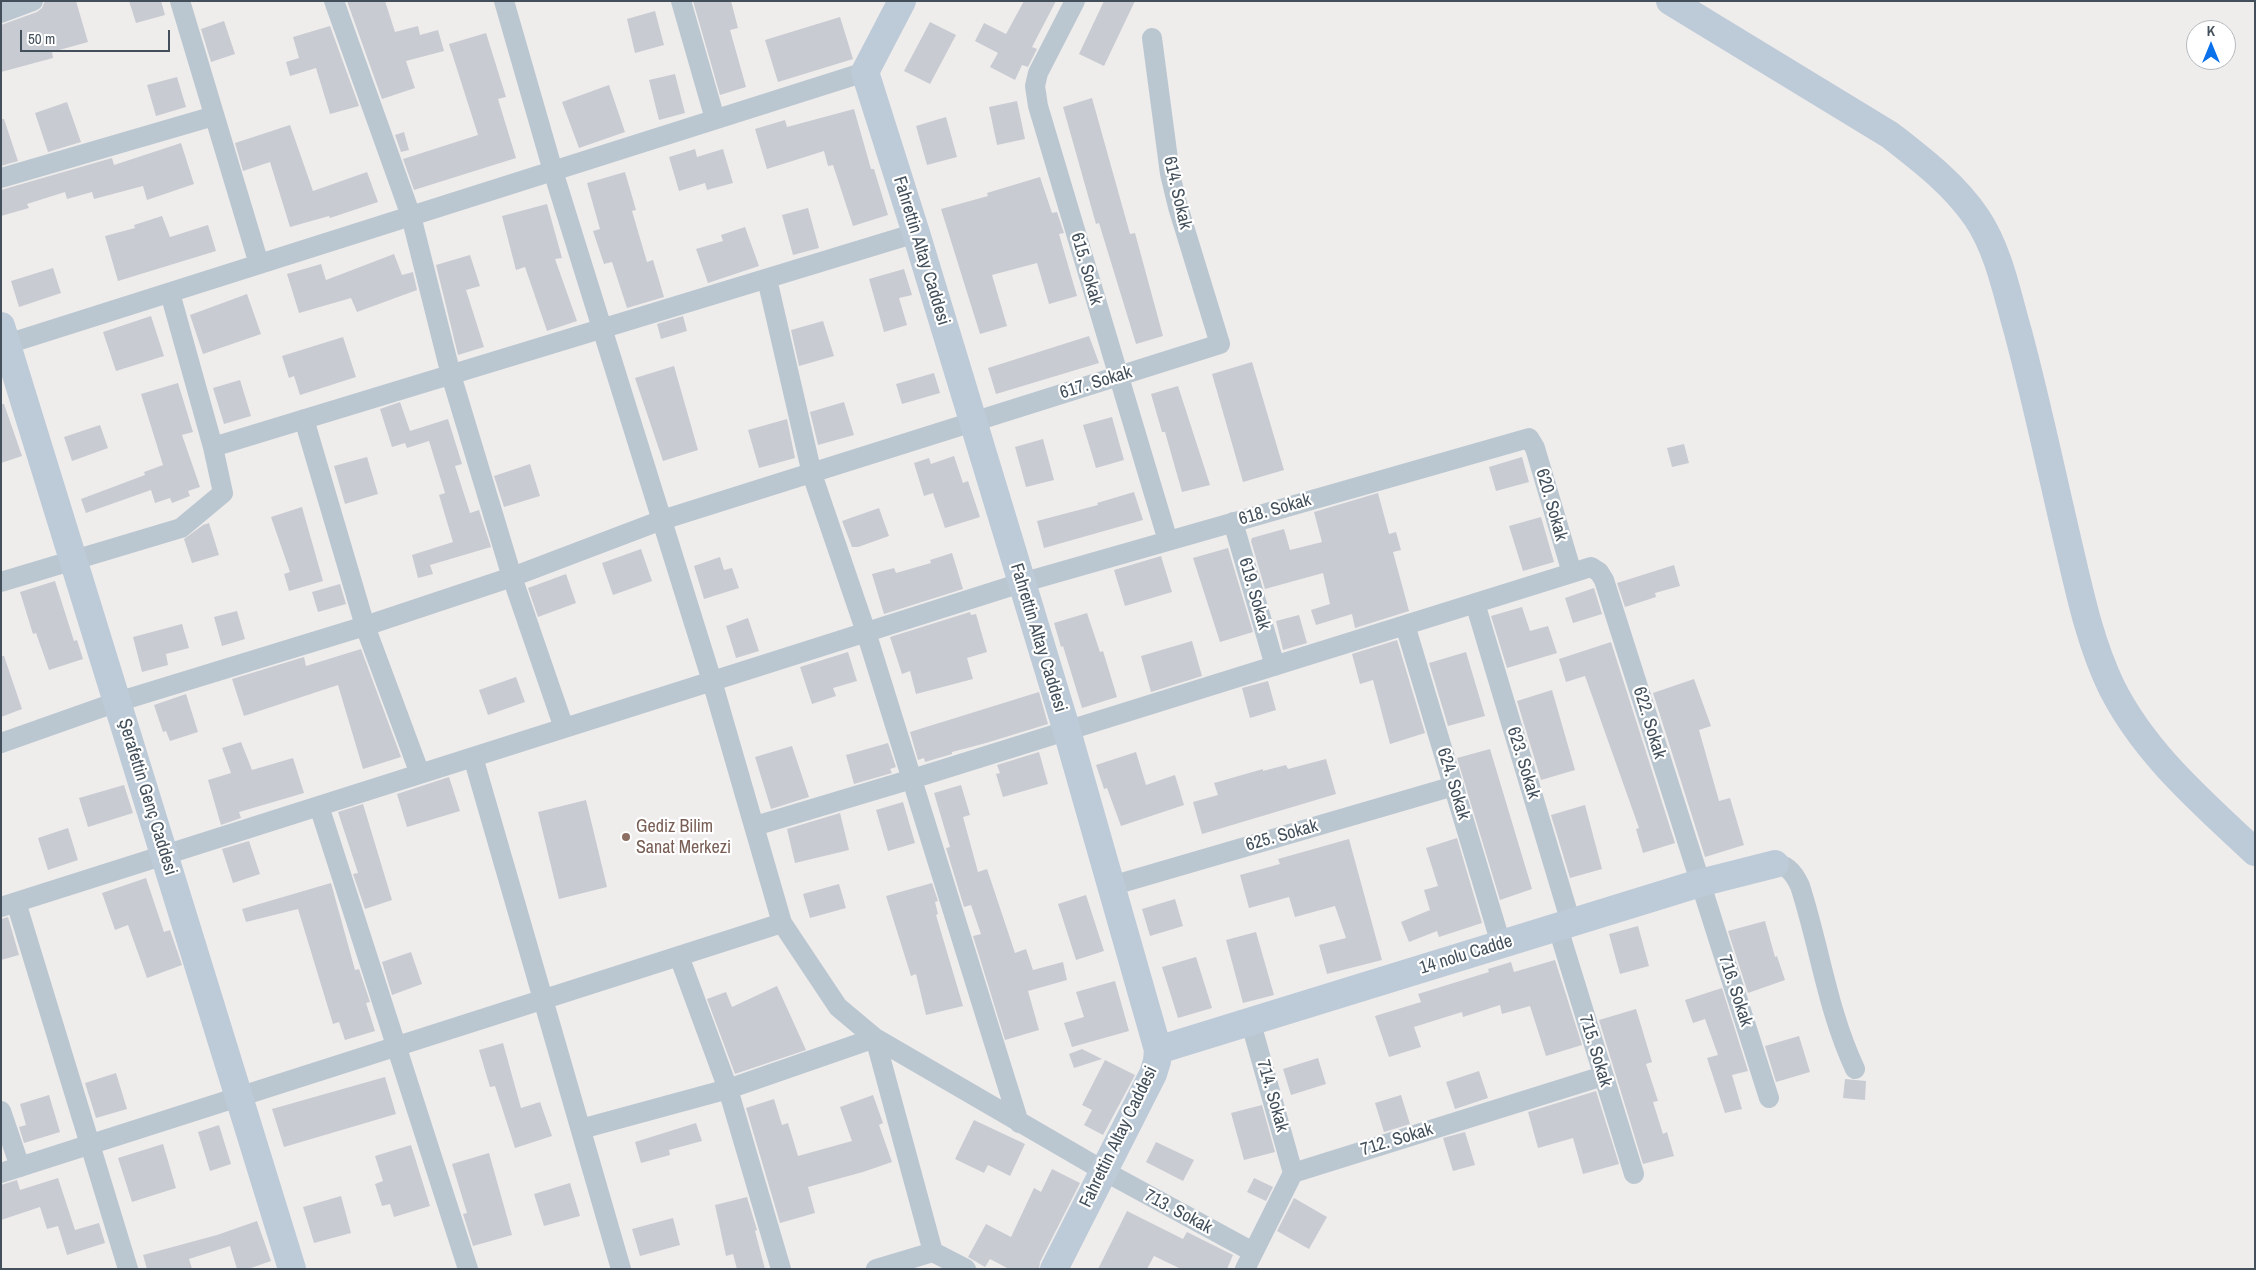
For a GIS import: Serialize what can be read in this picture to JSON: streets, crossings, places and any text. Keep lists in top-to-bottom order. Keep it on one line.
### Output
{"streets":{"street":["614. Sokak","Fahrettin Altay Caddesi","615. Sokak","617. Sokak","620. Sokak","618. Sokak","619. Sokak","622. Sokak","623. Sokak","624. Sokak","Şerafettin Genç Caddesi","625. Sokak","14 nolu Cadde","716. Sokak","715. Sokak","714. Sokak","712. Sokak","713. Sokak"]},"crossings":[["614. Sokak","617. Sokak"],["Fahrettin Altay Caddesi","617. Sokak"],["Fahrettin Altay Caddesi","618. Sokak"],["Fahrettin Altay Caddesi","625. Sokak"],["Fahrettin Altay Caddesi","14 nolu Cadde"],["Fahrettin Altay Caddesi","713. Sokak"],["615. Sokak","617. Sokak"],["615. Sokak","618. Sokak"],["617. Sokak","Şerafettin Genç Caddesi"],["617. Sokak","713. Sokak"],["620. Sokak","618. Sokak"],["620. Sokak","622. Sokak"],["618. Sokak","619. Sokak"],["618. Sokak","Şerafettin Genç Caddesi"],["618. Sokak","713. Sokak"],["622. Sokak","14 nolu Cadde"],["622. Sokak","716. Sokak"],["623. Sokak","14 nolu Cadde"],["623. Sokak","715. Sokak"],["624. Sokak","625. Sokak"],["624. Sokak","14 nolu Cadde"],["14 nolu Cadde","716. Sokak"],["14 nolu Cadde","715. Sokak"],["14 nolu Cadde","714. Sokak"],["715. Sokak","712. Sokak"],["714. Sokak","712. Sokak"]],"places":["Gediz Bilim Sanat Merkezi"],"scale_bar":"50 m","north":"top"}
